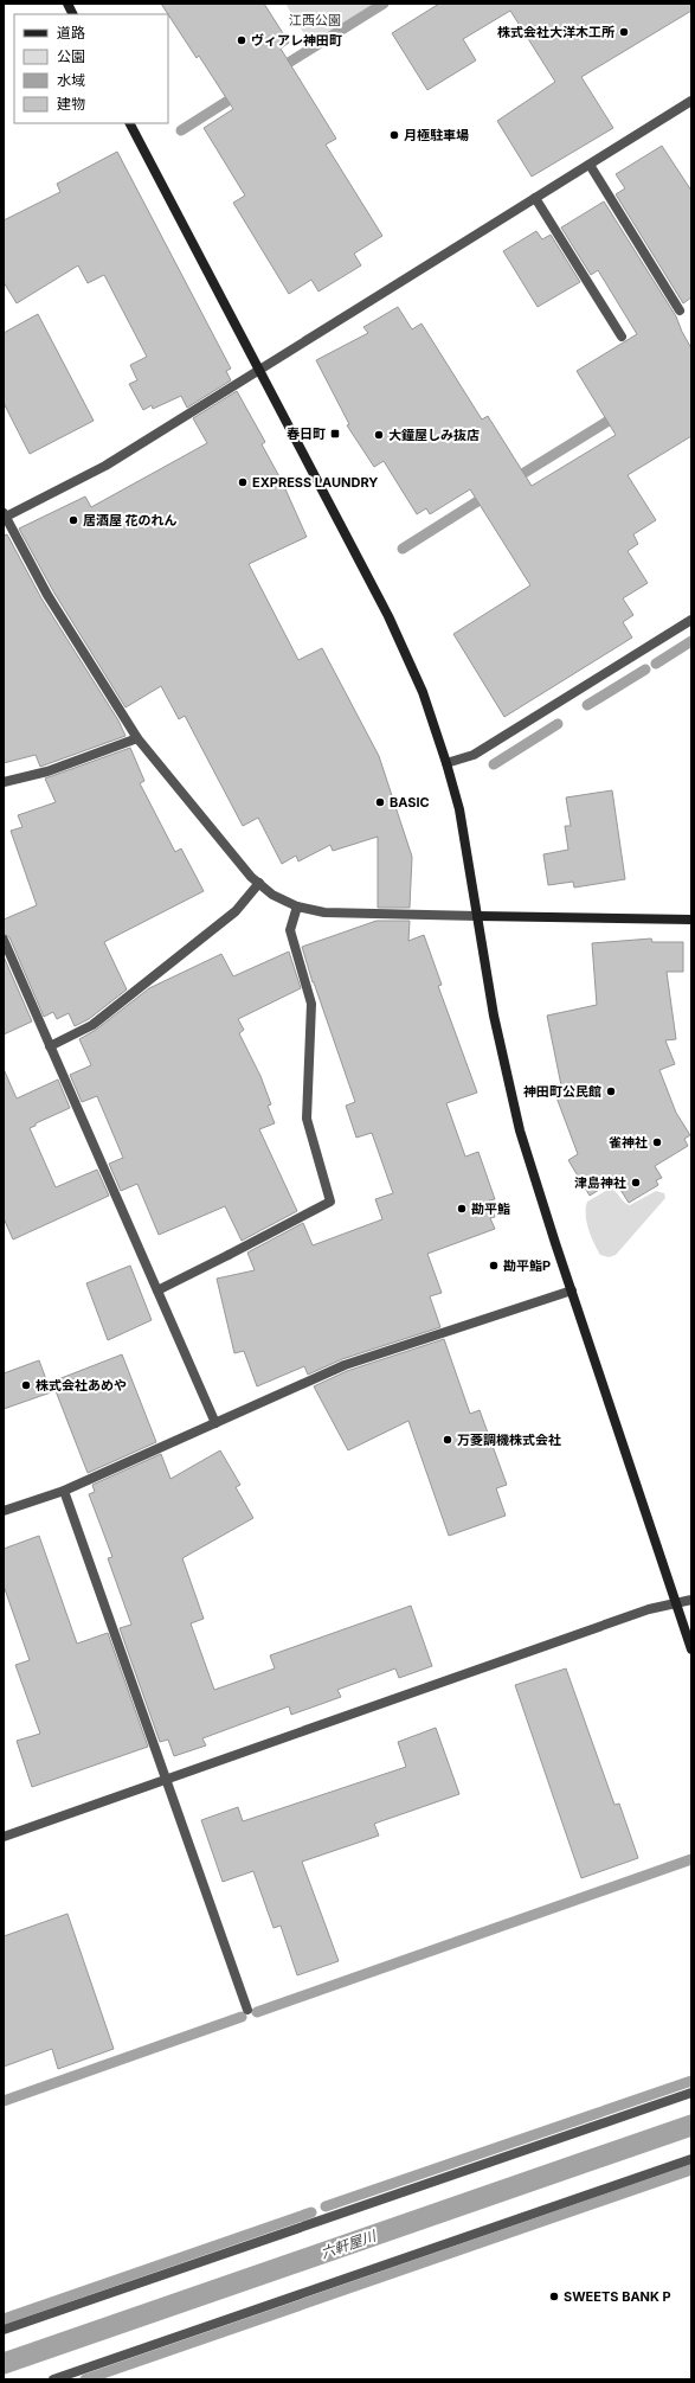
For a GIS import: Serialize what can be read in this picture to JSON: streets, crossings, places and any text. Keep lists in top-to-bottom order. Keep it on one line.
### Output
{"water":["六軒屋川"],"parks":["江西公園"],"places":{"other":["株式会社大洋木工所","ヴィアレ神田町","月極駐車場","大鐘屋しみ抜店","EXPRESS LAUNDRY","居酒屋 花のれん","BASIC","神田町公民館","雀神社","津島神社","勘平鮨","勘平鮨P","株式会社あめや","万菱調機株式会社","SWEETS BANK P"],"transit":["春日町"]},"legend":["道路","公園","水域","建物"]}
